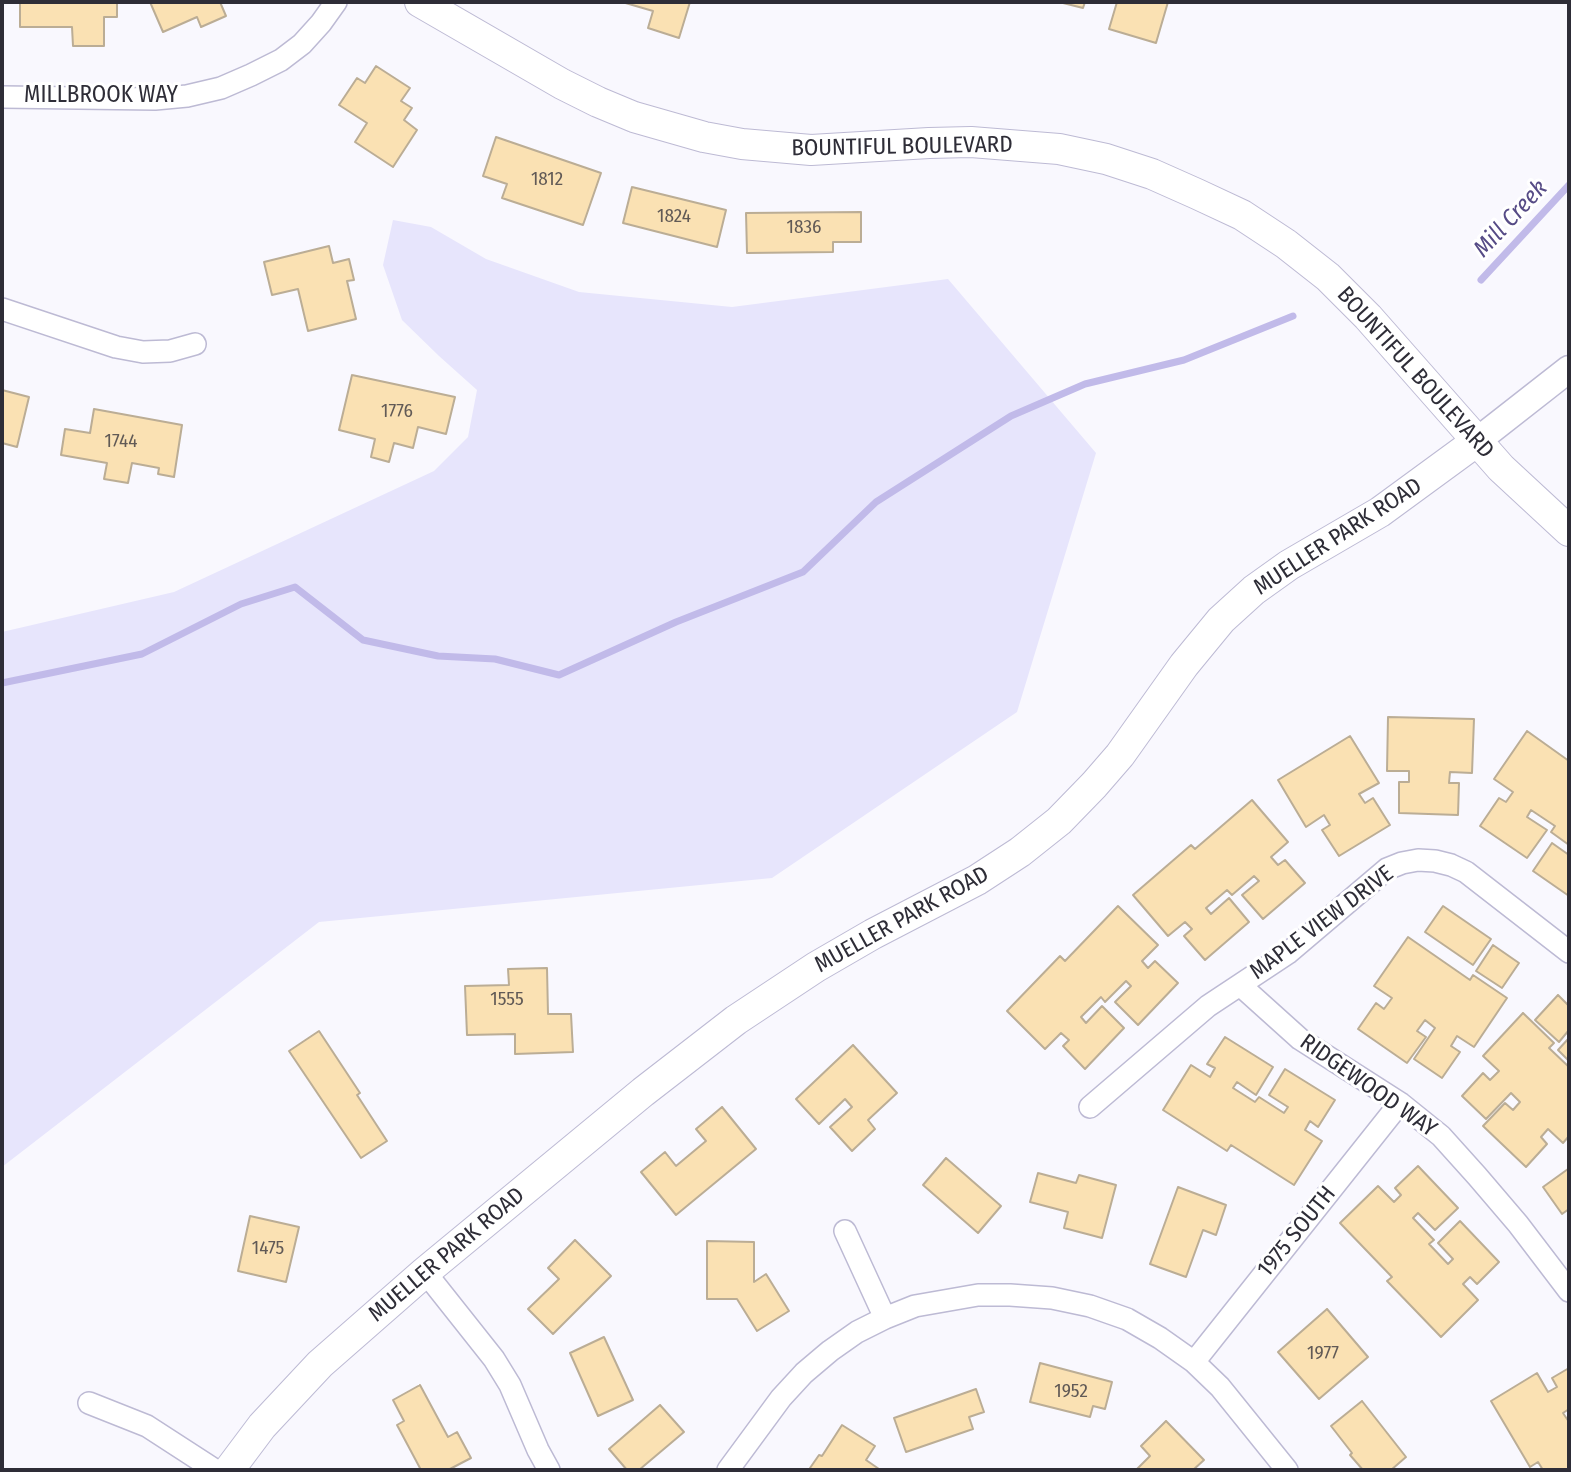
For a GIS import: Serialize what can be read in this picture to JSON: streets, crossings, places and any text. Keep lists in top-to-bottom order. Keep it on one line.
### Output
{"streets":{"main road":["BOUNTIFUL BOULEVARD","MUELLER PARK ROAD"],"street":["MILLBROOK WAY","MAPLE VIEW DRIVE","RIDGEWOOD WAY","1975 SOUTH"]},"crossings":[["BOUNTIFUL BOULEVARD","MUELLER PARK ROAD"],["MAPLE VIEW DRIVE","RIDGEWOOD WAY"],["RIDGEWOOD WAY","1975 SOUTH"]],"water":["Mill Creek"],"house_numbers":["1812","1824","1836","1776","1744","1555","1475","1977","1952"]}
